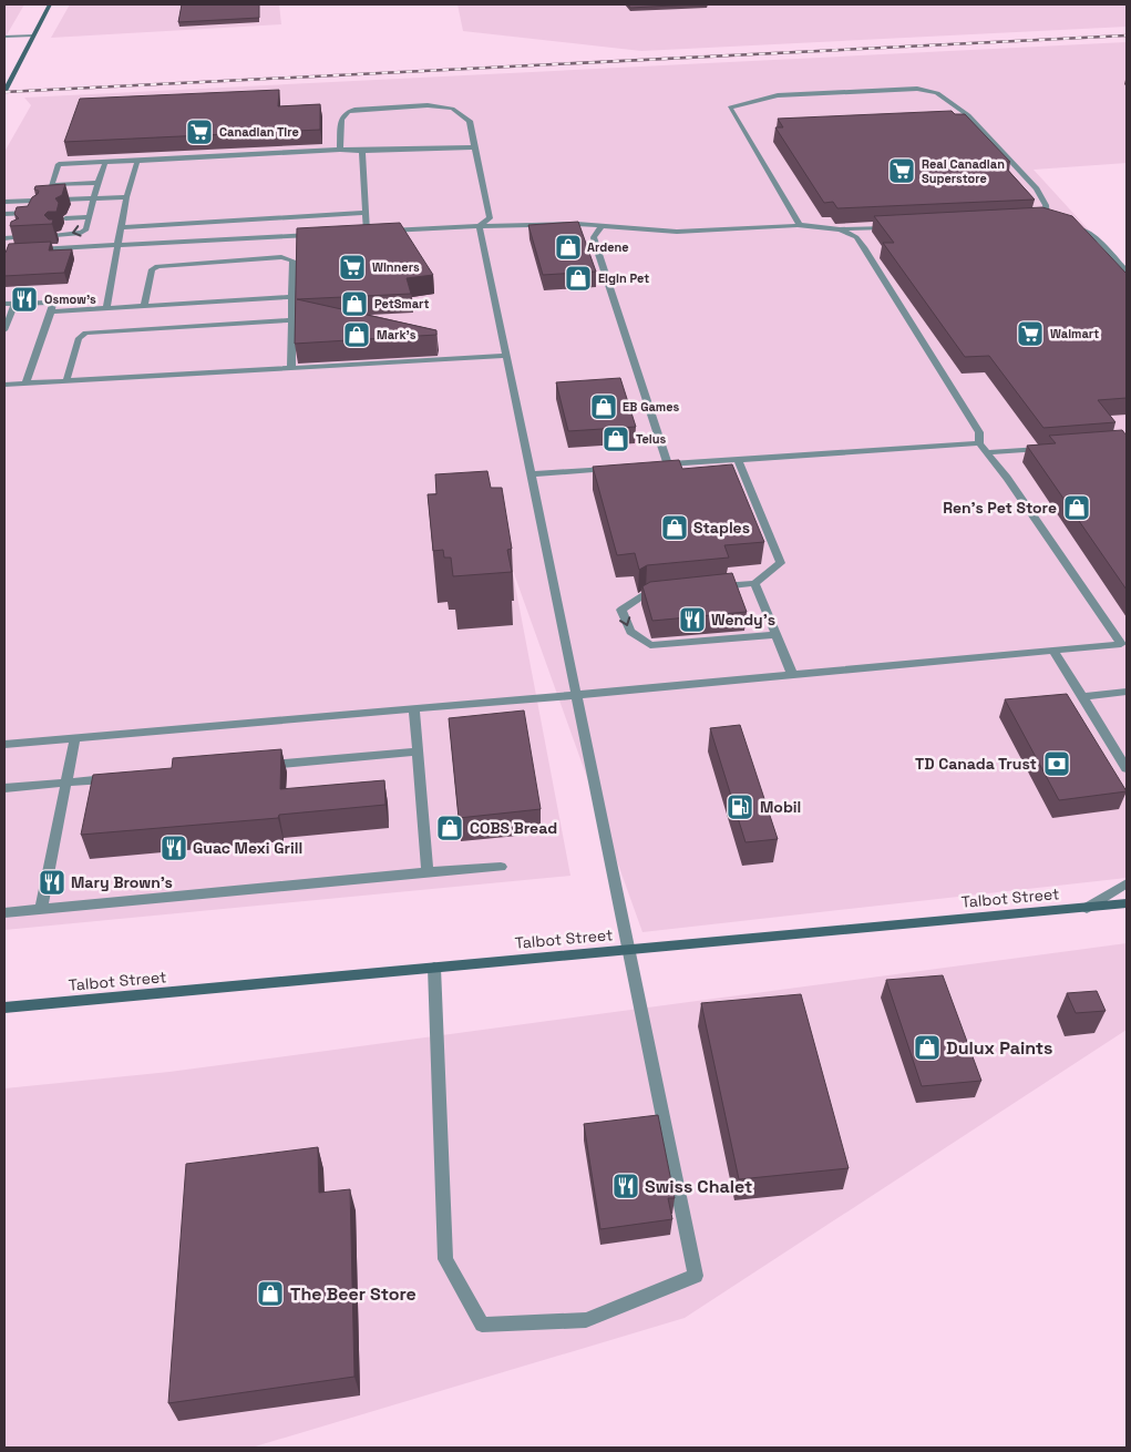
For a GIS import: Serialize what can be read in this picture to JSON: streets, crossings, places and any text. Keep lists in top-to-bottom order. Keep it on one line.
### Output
{"streets":{"main road":["Talbot Street"]},"places":{"supermarket":["Canadian Tire","Real Canadian Superstore","Winners","Walmart"],"shop":["Ardene","Elgin Pet","PetSmart","Mark's","EB Games","Telus","Ren's Pet Store","Staples","COBS Bread","Dulux Paints","The Beer Store"],"restaurant":["Osmow's","Wendy's","Guac Mexi Grill","Mary Brown's","Swiss Chalet"],"bank":["TD Canada Trust"],"fuel station":["Mobil"]}}
